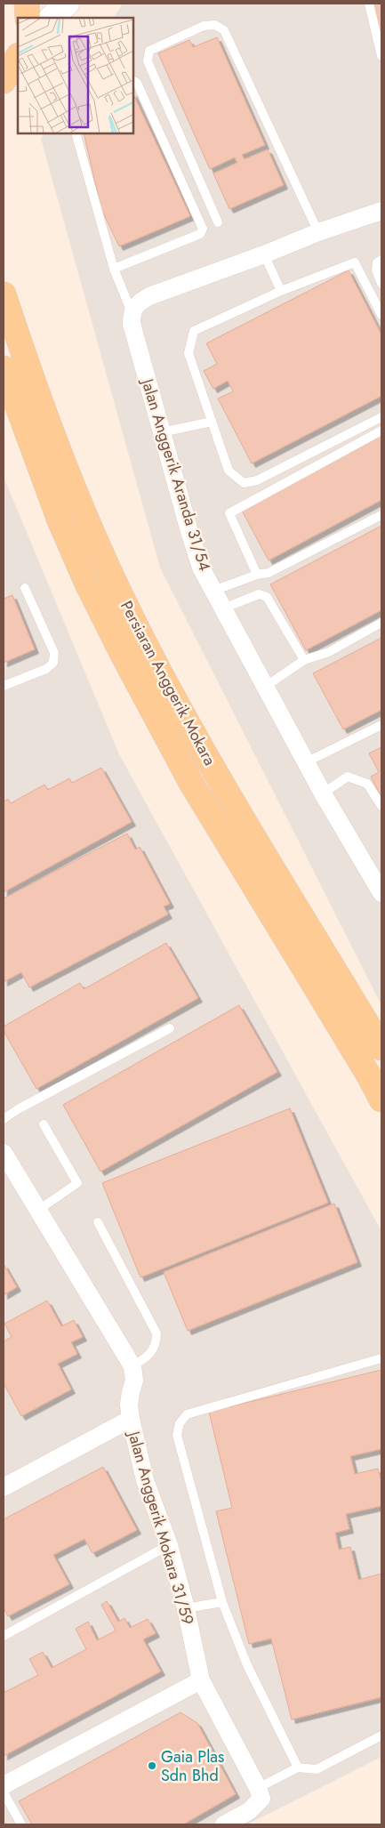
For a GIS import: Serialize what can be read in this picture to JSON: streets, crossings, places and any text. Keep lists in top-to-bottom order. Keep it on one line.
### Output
{"streets":{"main road":["Persiaran Anggerik Mokara"],"street":["Jalan Anggerik Aranda 31/54","Jalan Anggerik Mokara 31/59"]},"places":["Gaia Plas Sdn Bhd"]}
